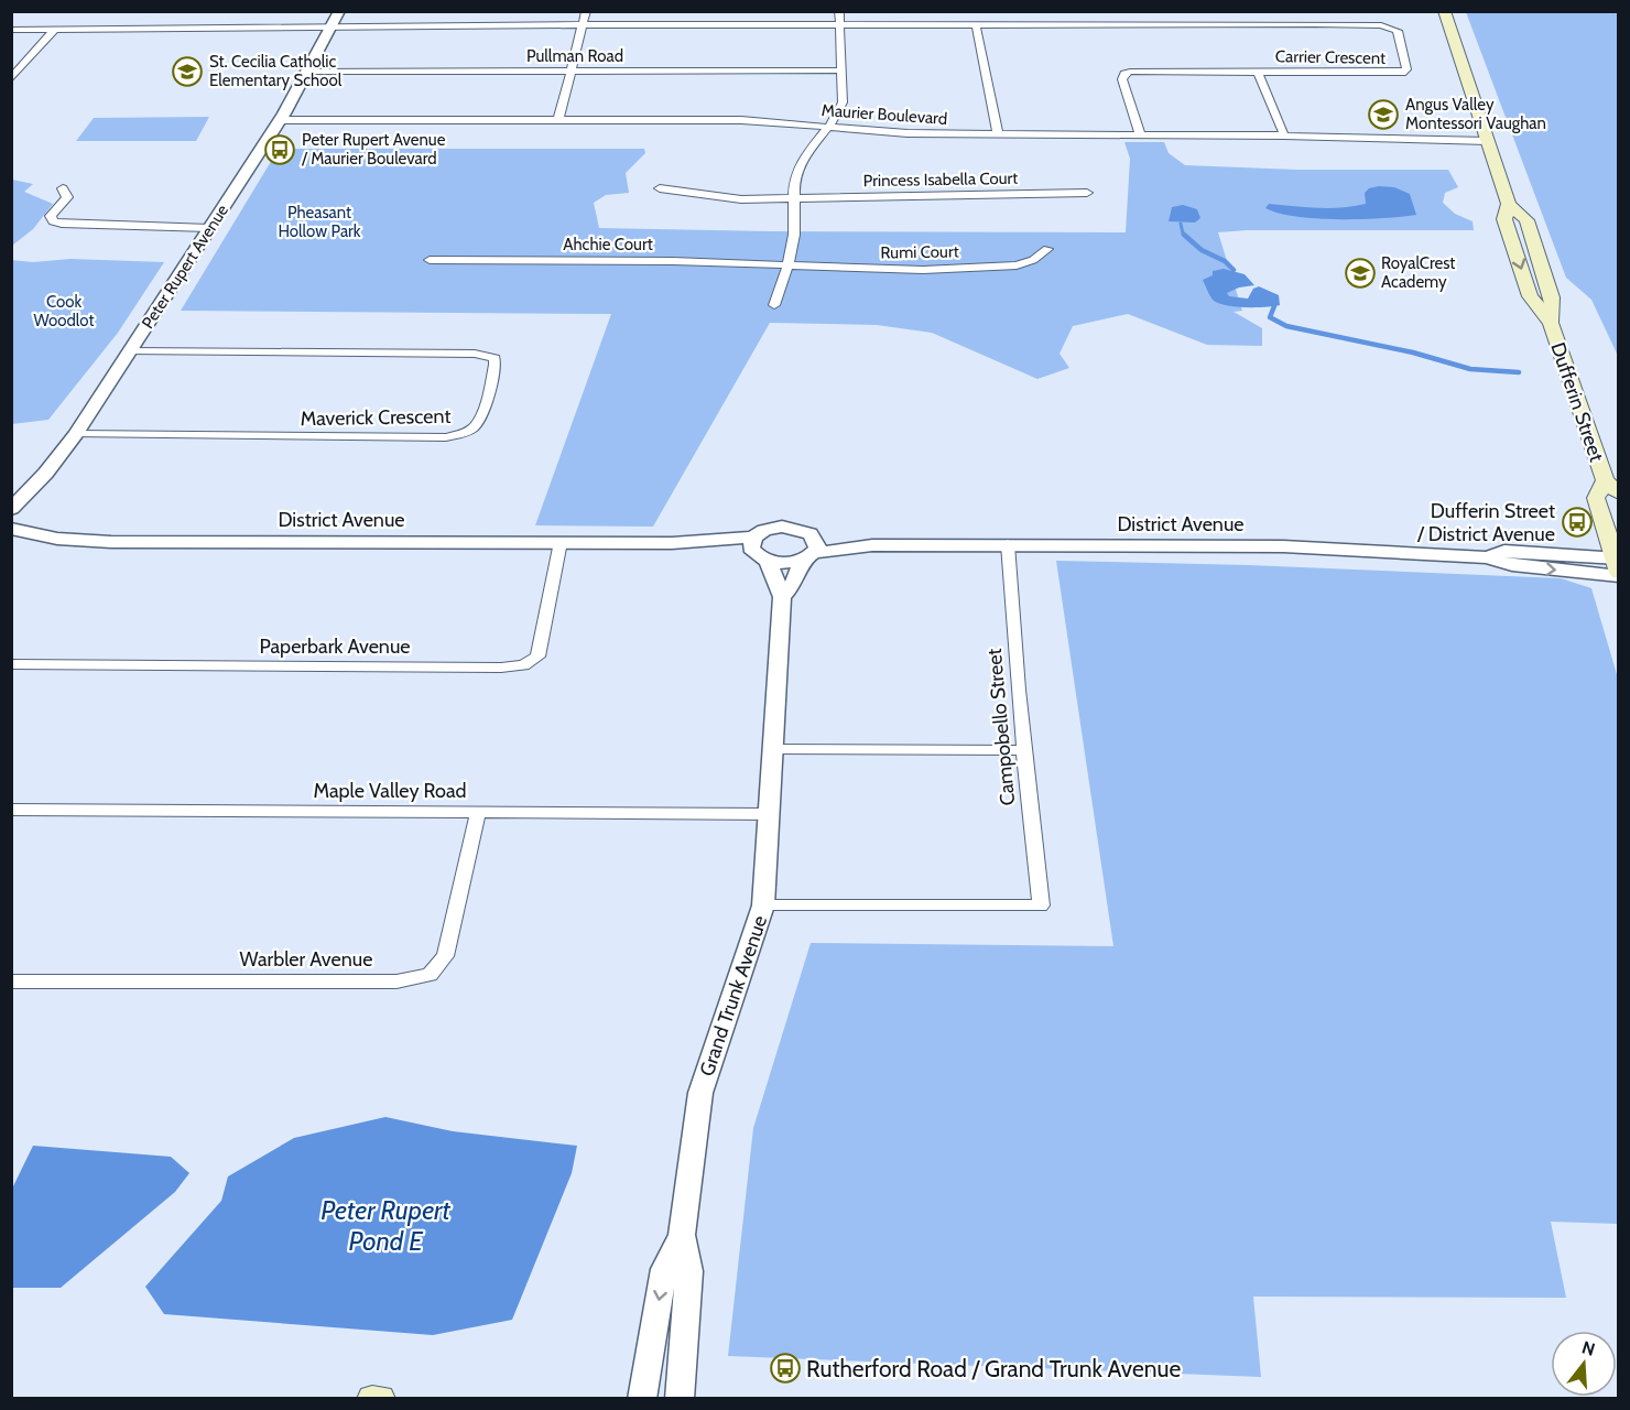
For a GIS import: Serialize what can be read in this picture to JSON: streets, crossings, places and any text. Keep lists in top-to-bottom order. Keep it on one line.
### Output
{"streets":{"main road":["Dufferin Street"],"street":["Pullman Road","Carrier Crescent","Maurier Boulevard","Princess Isabella Court","Ahchie Court","Rumi Court","Peter Rupert Avenue","Maverick Crescent","District Avenue","Paperbark Avenue","Campobello Street","Maple Valley Road","Warbler Avenue","Grand Trunk Avenue"]},"crossings":[["Pullman Road","Peter Rupert Avenue"],["Carrier Crescent","Maurier Boulevard"],["Carrier Crescent","Peter Rupert Avenue"],["Maurier Boulevard","Peter Rupert Avenue"],["Maurier Boulevard","Dufferin Street"],["Ahchie Court","Rumi Court"],["Peter Rupert Avenue","Maverick Crescent"],["Dufferin Street","District Avenue"],["District Avenue","Paperbark Avenue"],["District Avenue","Campobello Street"],["District Avenue","Grand Trunk Avenue"],["Campobello Street","Grand Trunk Avenue"],["Maple Valley Road","Warbler Avenue"],["Maple Valley Road","Grand Trunk Avenue"]],"water":["Peter Rupert Pond E"],"parks":["Pheasant Hollow Park","Cook Woodlot"],"places":{"school or university":["St. Cecilia Catholic Elementary School","Angus Valley Montessori Vaughan","RoyalCrest Academy"],"bus stop":["Peter Rupert Avenue / Maurier Boulevard","Dufferin Street / District Avenue","Rutherford Road / Grand Trunk Avenue"]},"north":"top"}
